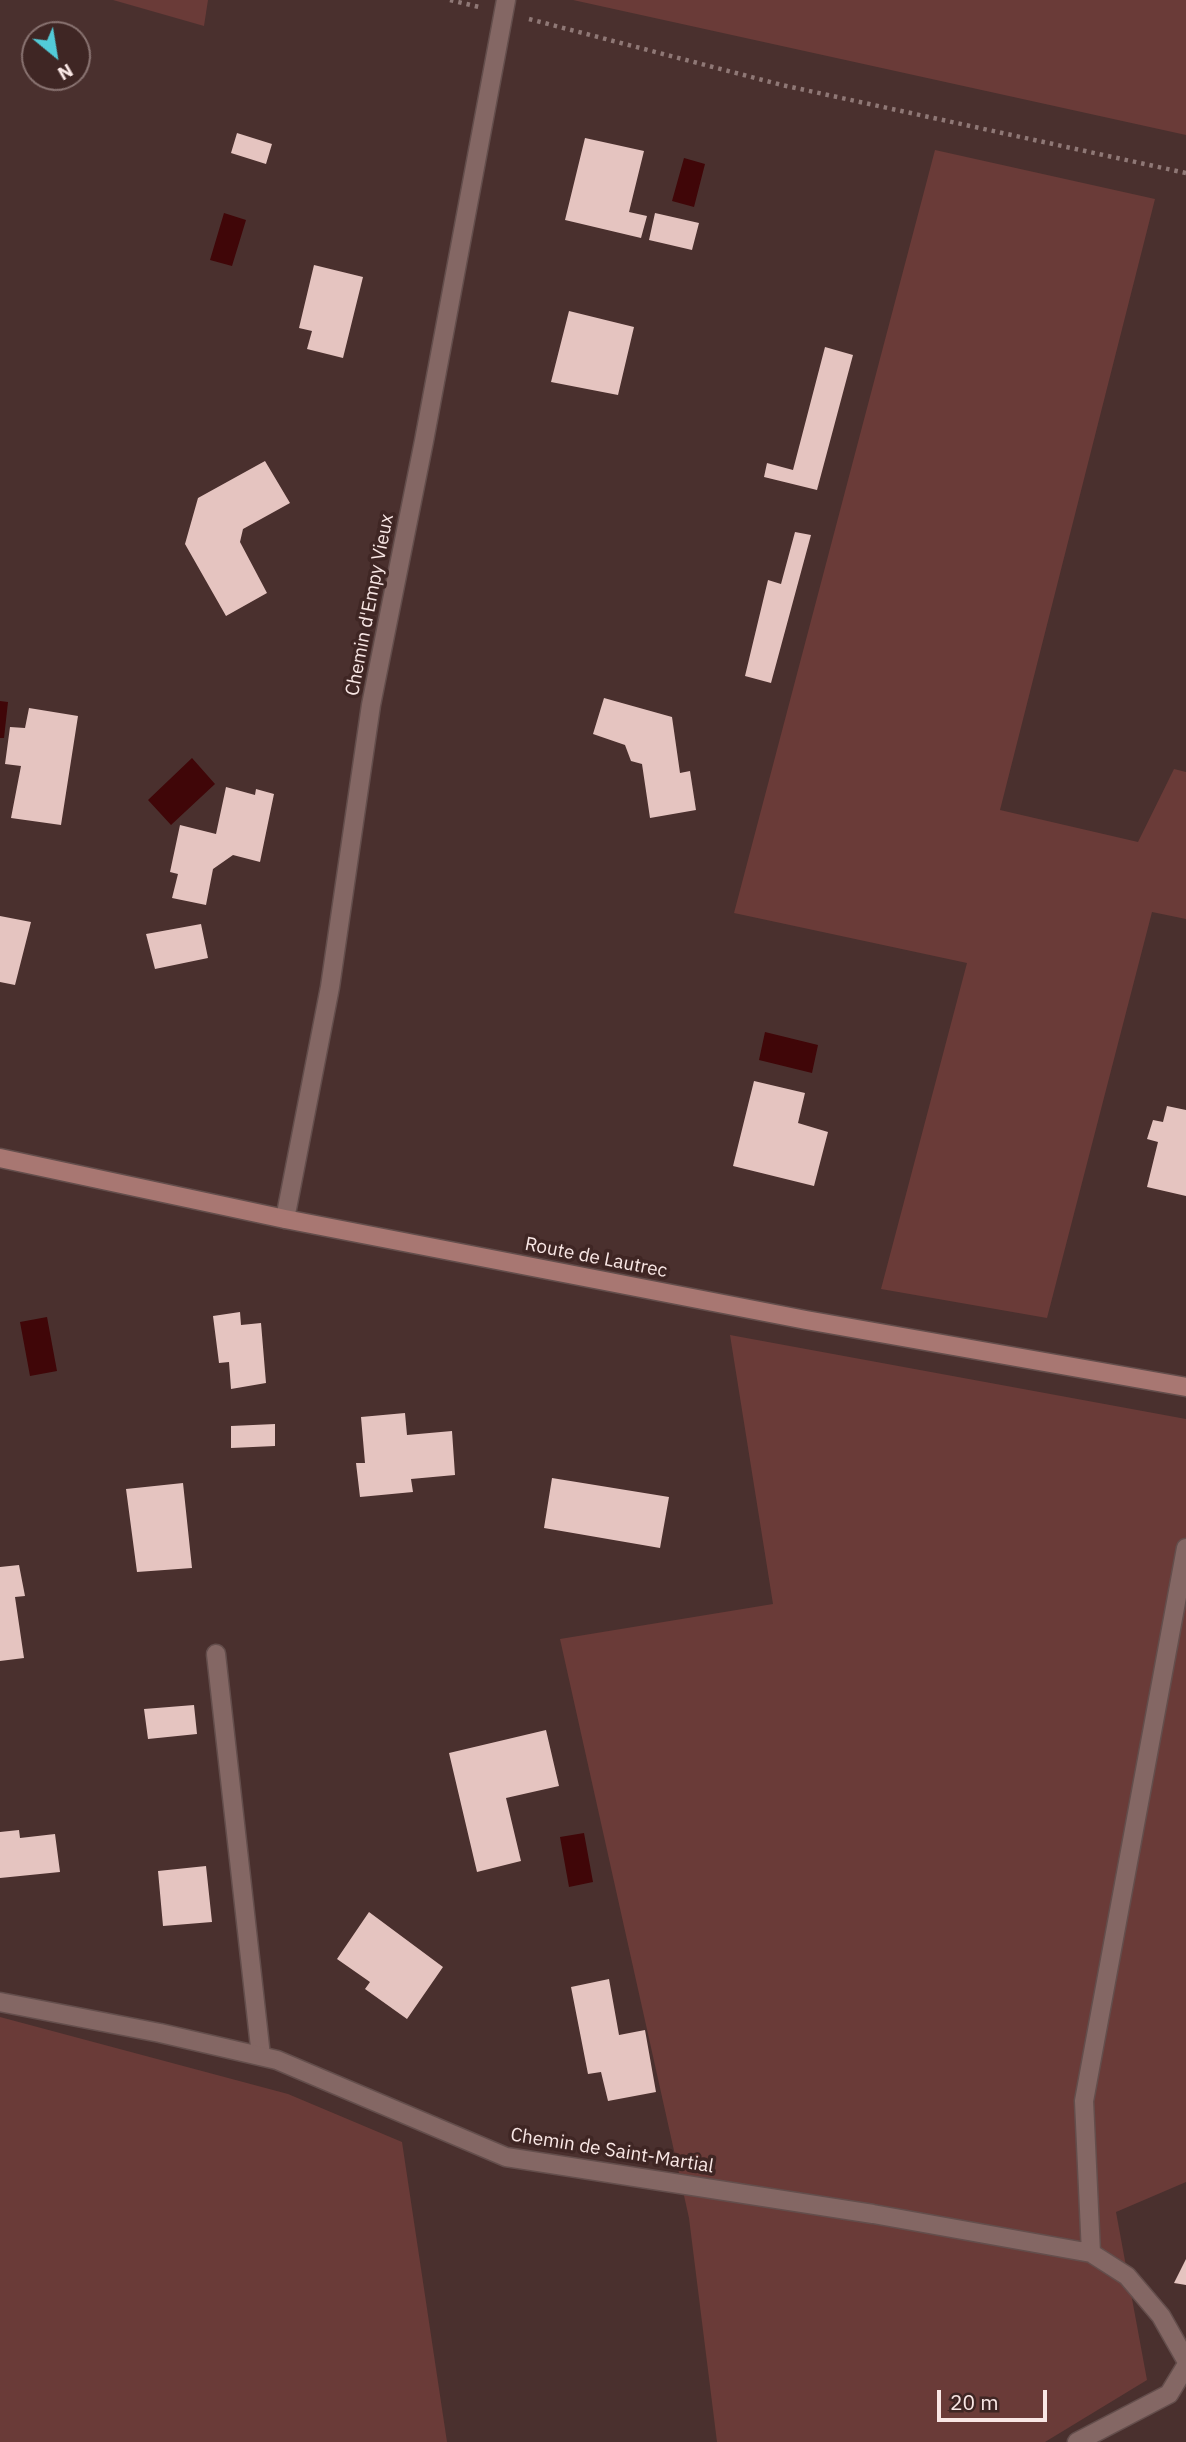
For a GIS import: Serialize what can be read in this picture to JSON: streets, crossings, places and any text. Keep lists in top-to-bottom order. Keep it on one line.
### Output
{"streets":{"main road":["Route de Lautrec"],"street":["Chemin d'Empy Vieux","Chemin de Saint-Martial"]},"crossings":[["Chemin d'Empy Vieux","Route de Lautrec"]],"scale_bar":"20 m","north":"bottom right"}
